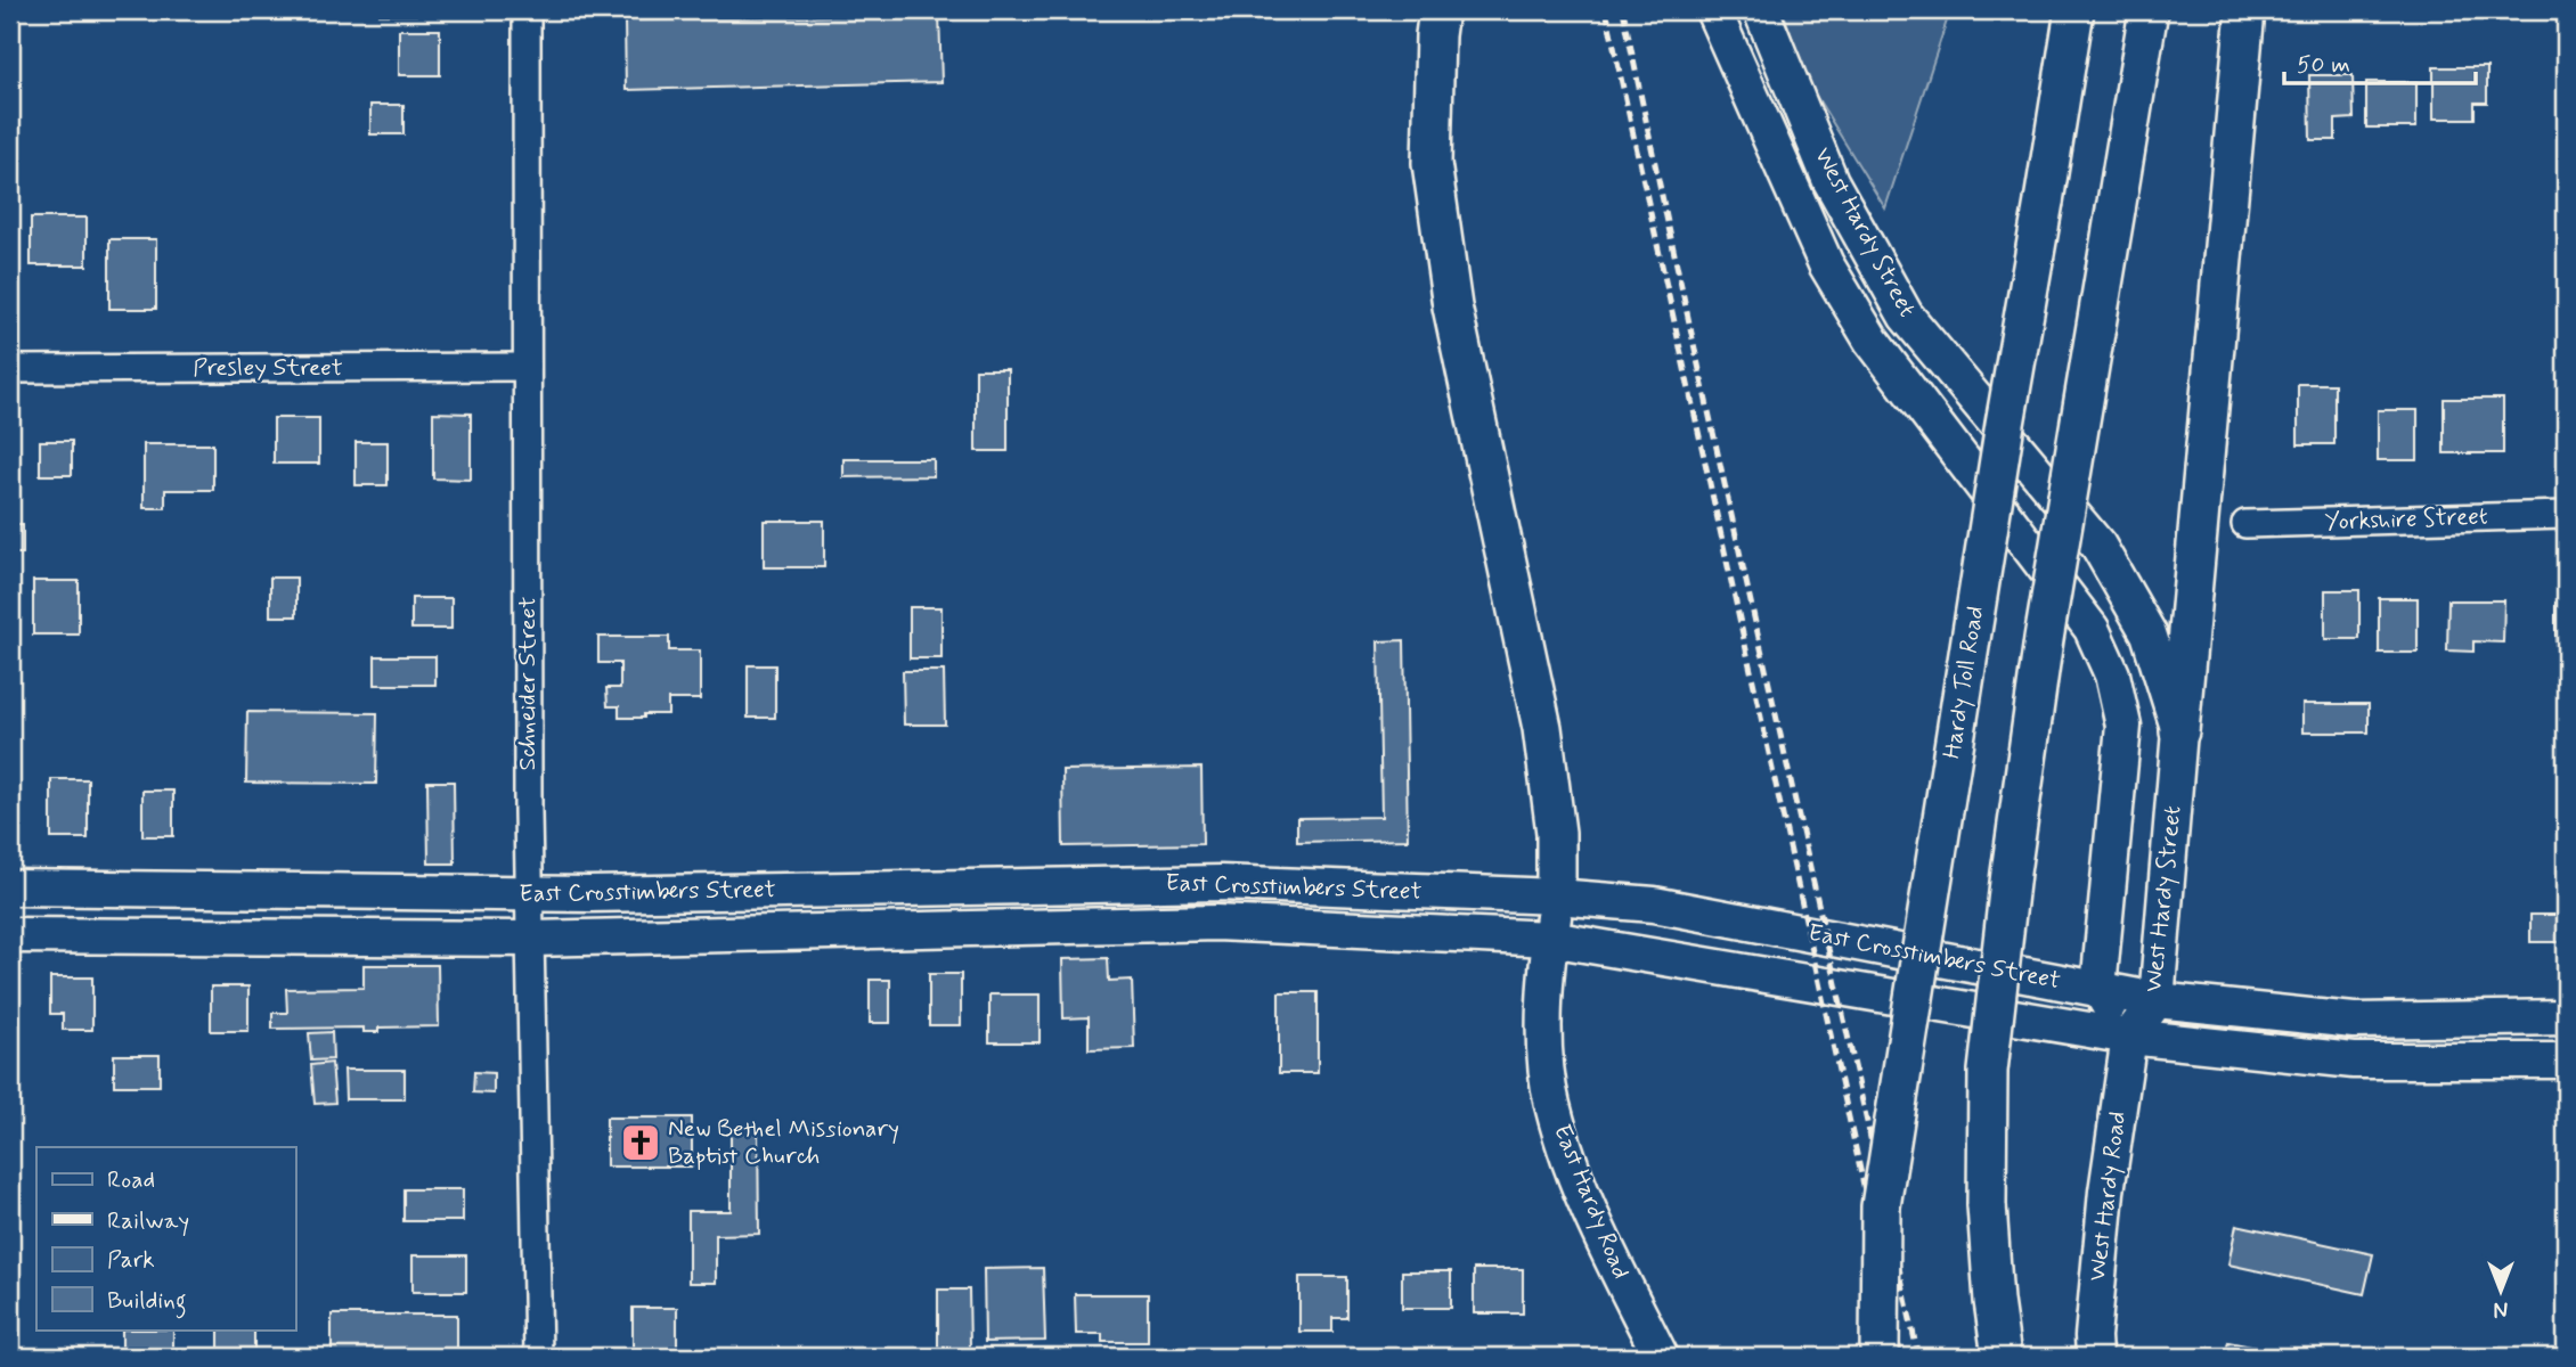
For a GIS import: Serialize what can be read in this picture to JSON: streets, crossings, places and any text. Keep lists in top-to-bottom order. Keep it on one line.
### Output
{"streets":{"highway":["Hardy Toll Road"],"main road":["West Hardy Street","East Crosstimbers Street","West Hardy Road","East Hardy Road"],"street":["Presley Street","Yorkshire Street","Schneider Street"]},"crossings":[["West Hardy Street","East Crosstimbers Street"],["West Hardy Street","West Hardy Road"],["Presley Street","Schneider Street"],["Schneider Street","East Crosstimbers Street"],["East Crosstimbers Street","West Hardy Road"],["East Crosstimbers Street","East Hardy Road"]],"places":{"church":["New Bethel Missionary Baptist Church"]},"legend":["Road","Railway","Park","Building"],"scale_bar":"50 m","north":"bottom"}
